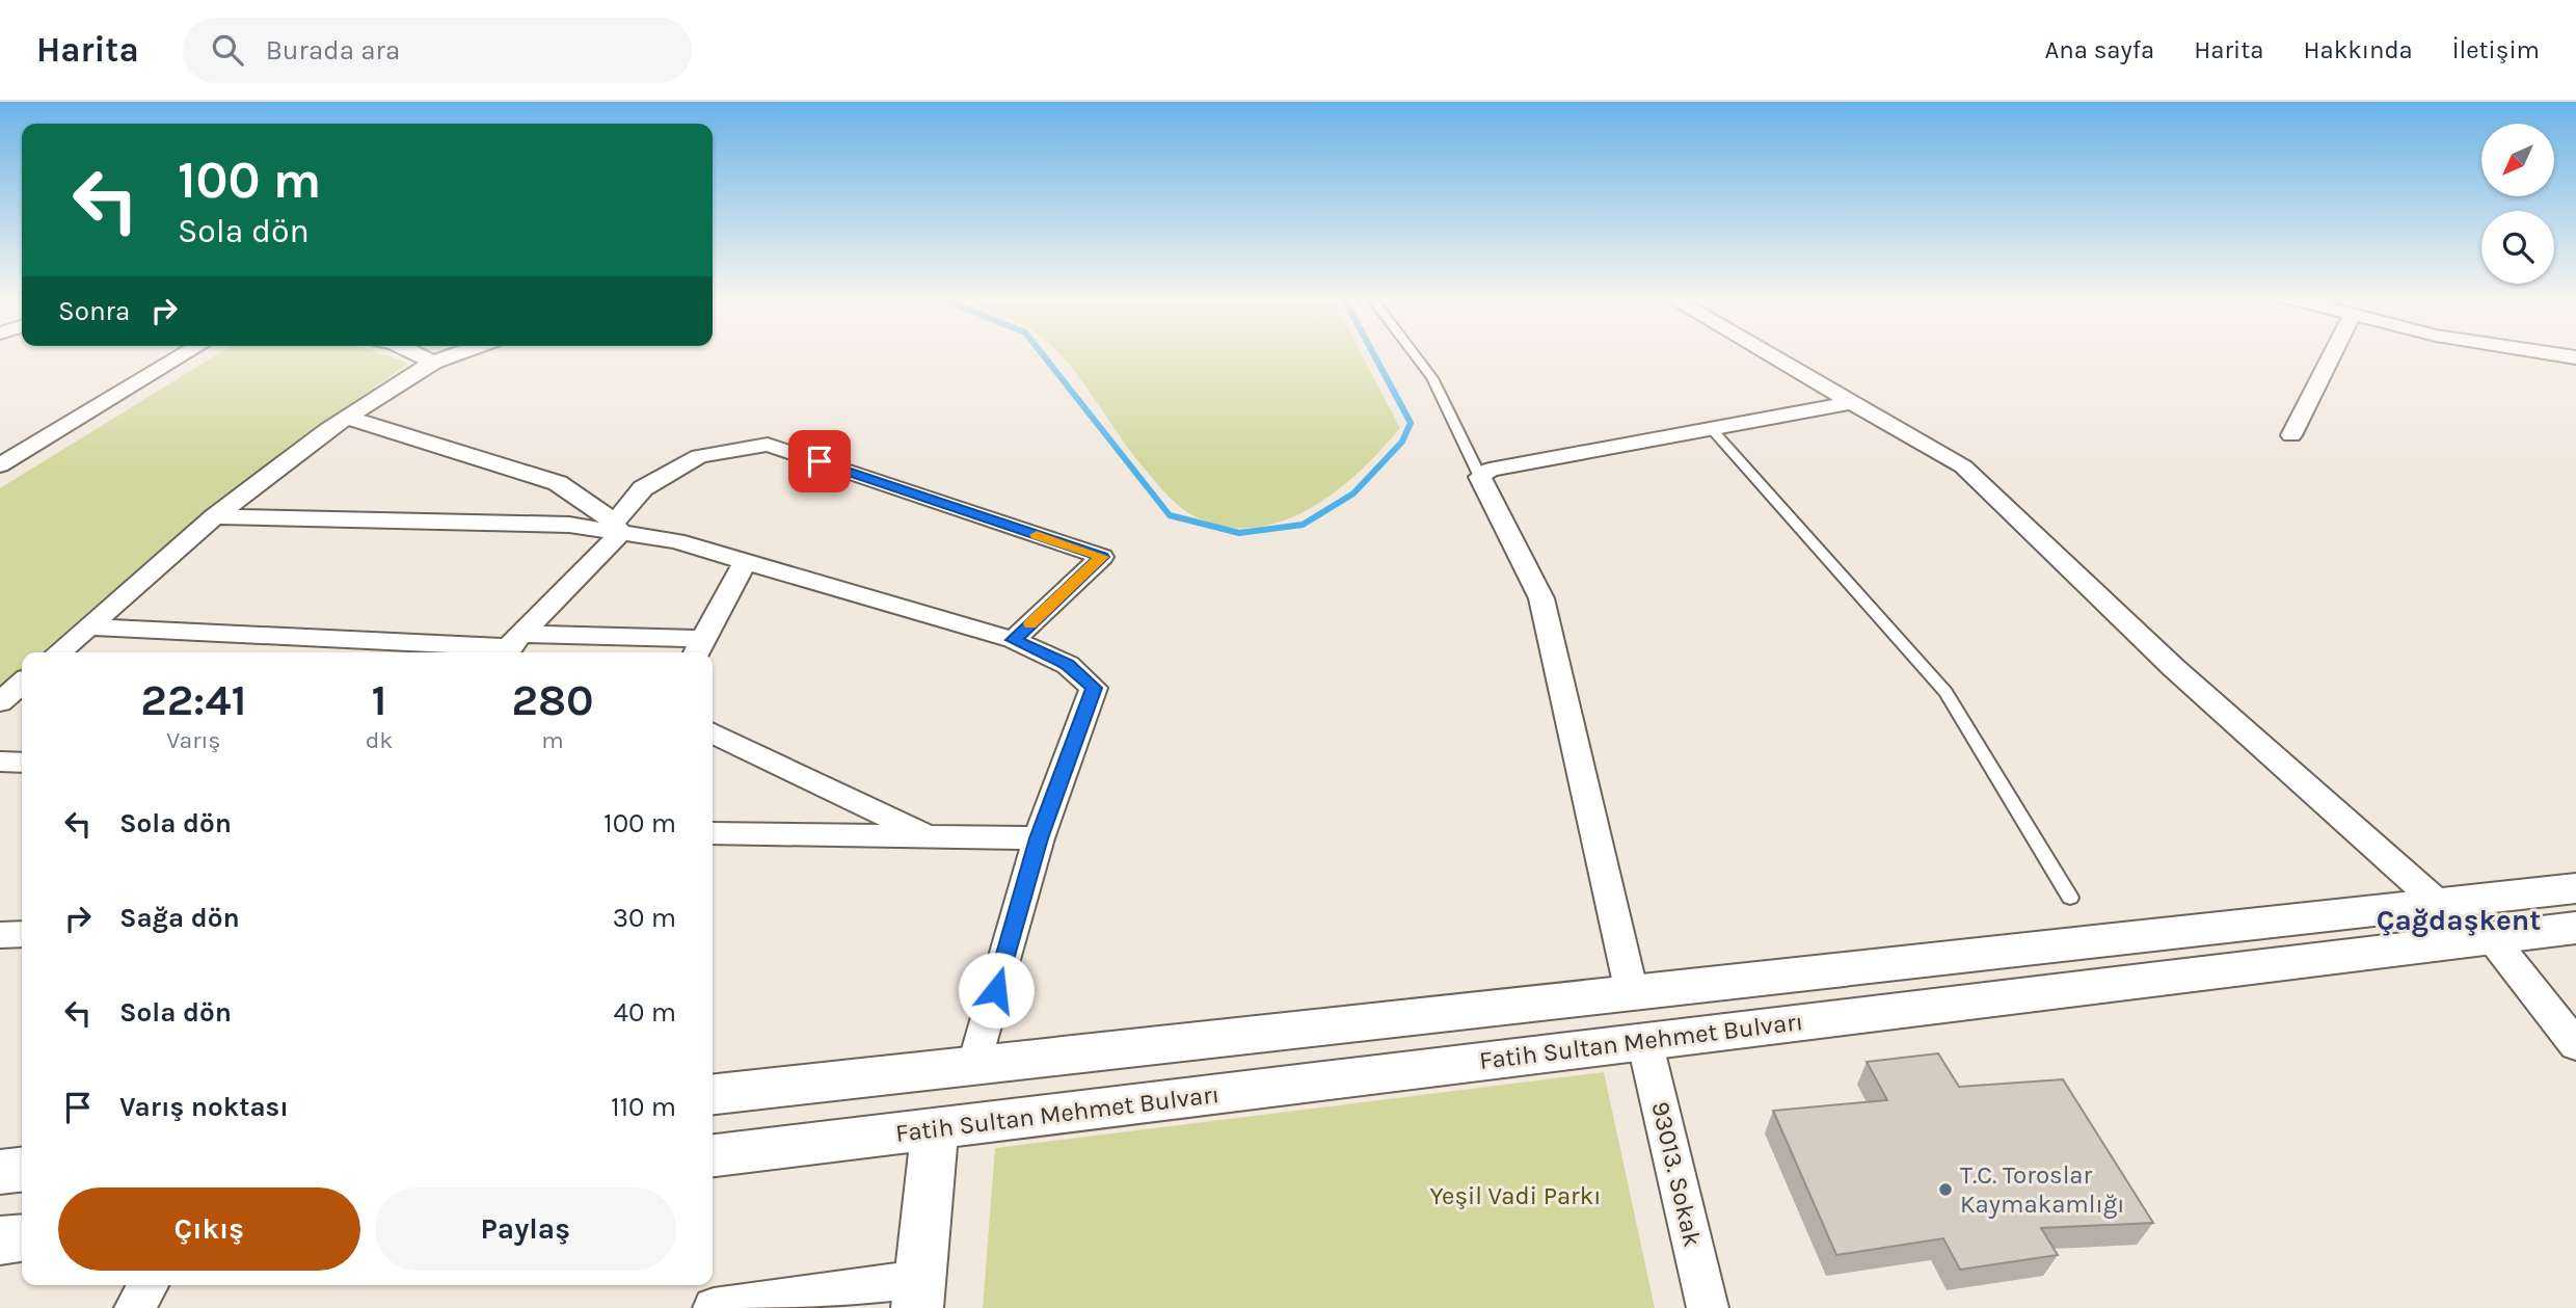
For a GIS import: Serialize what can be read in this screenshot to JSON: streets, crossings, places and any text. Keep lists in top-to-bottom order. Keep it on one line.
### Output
{"streets":{"street":["Fatih Sultan Mehmet Bulvarı","93013. Sokak"]},"crossings":[["Fatih Sultan Mehmet Bulvarı","93013. Sokak"]],"districts":["Çağdaşkent"],"parks":["Yeşil Vadi Parkı"],"places":["T.C. Toroslar Kaymakamlığı"],"north":"bottom left","page":{"header":"Harita","search":"Burada ara","nav":["Ana sayfa","Harita","Hakkında","İletişim"],"turn":["100 m","Sola dön"],"then":"Sonra","eta":["22:41","Varış","1","dk","280","m"],"list":[{"name":"Sola dön","value":"100 m"},{"name":"Sağa dön","value":"30 m"},{"name":"Sola dön","value":"40 m"},{"name":"Varış noktası","value":"110 m"}],"buttons":["Çıkış","Paylaş"]}}
